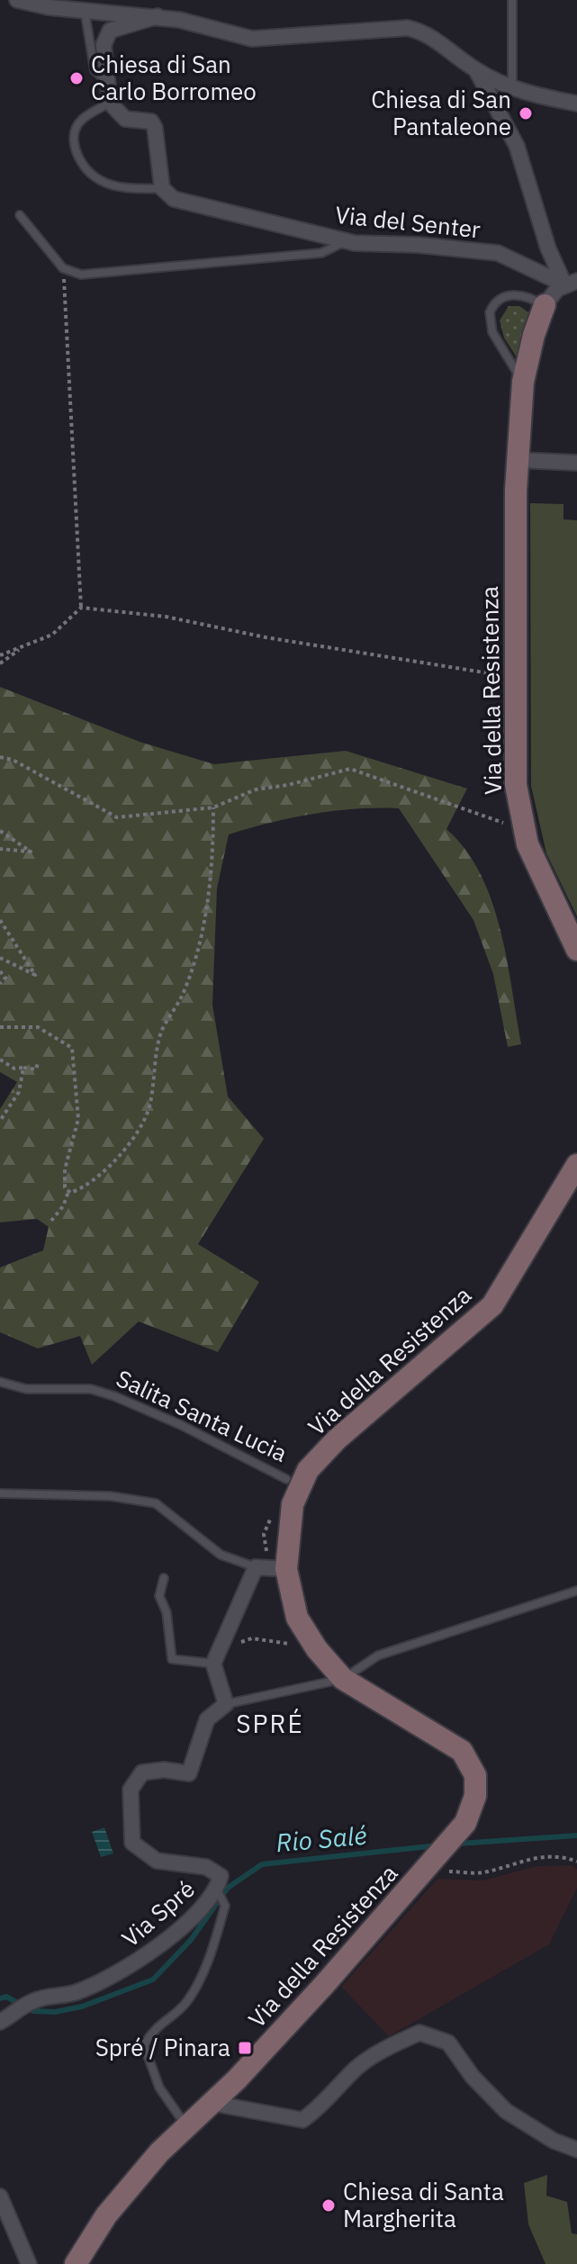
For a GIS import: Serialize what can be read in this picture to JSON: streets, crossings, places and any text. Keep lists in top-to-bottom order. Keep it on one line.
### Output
{"streets":{"street":["Via del Senter","Via della Resistenza","Via Spré"],"lane":["Salita Santa Lucia"]},"crossings":[["Via della Resistenza","Salita Santa Lucia"]],"districts":["SPRÉ"],"water":["Rio Salé"],"places":{"other":["Chiesa di San Carlo Borromeo","Chiesa di San Pantaleone","Chiesa di Santa Margherita"],"transit":["Spré / Pinara"]}}
